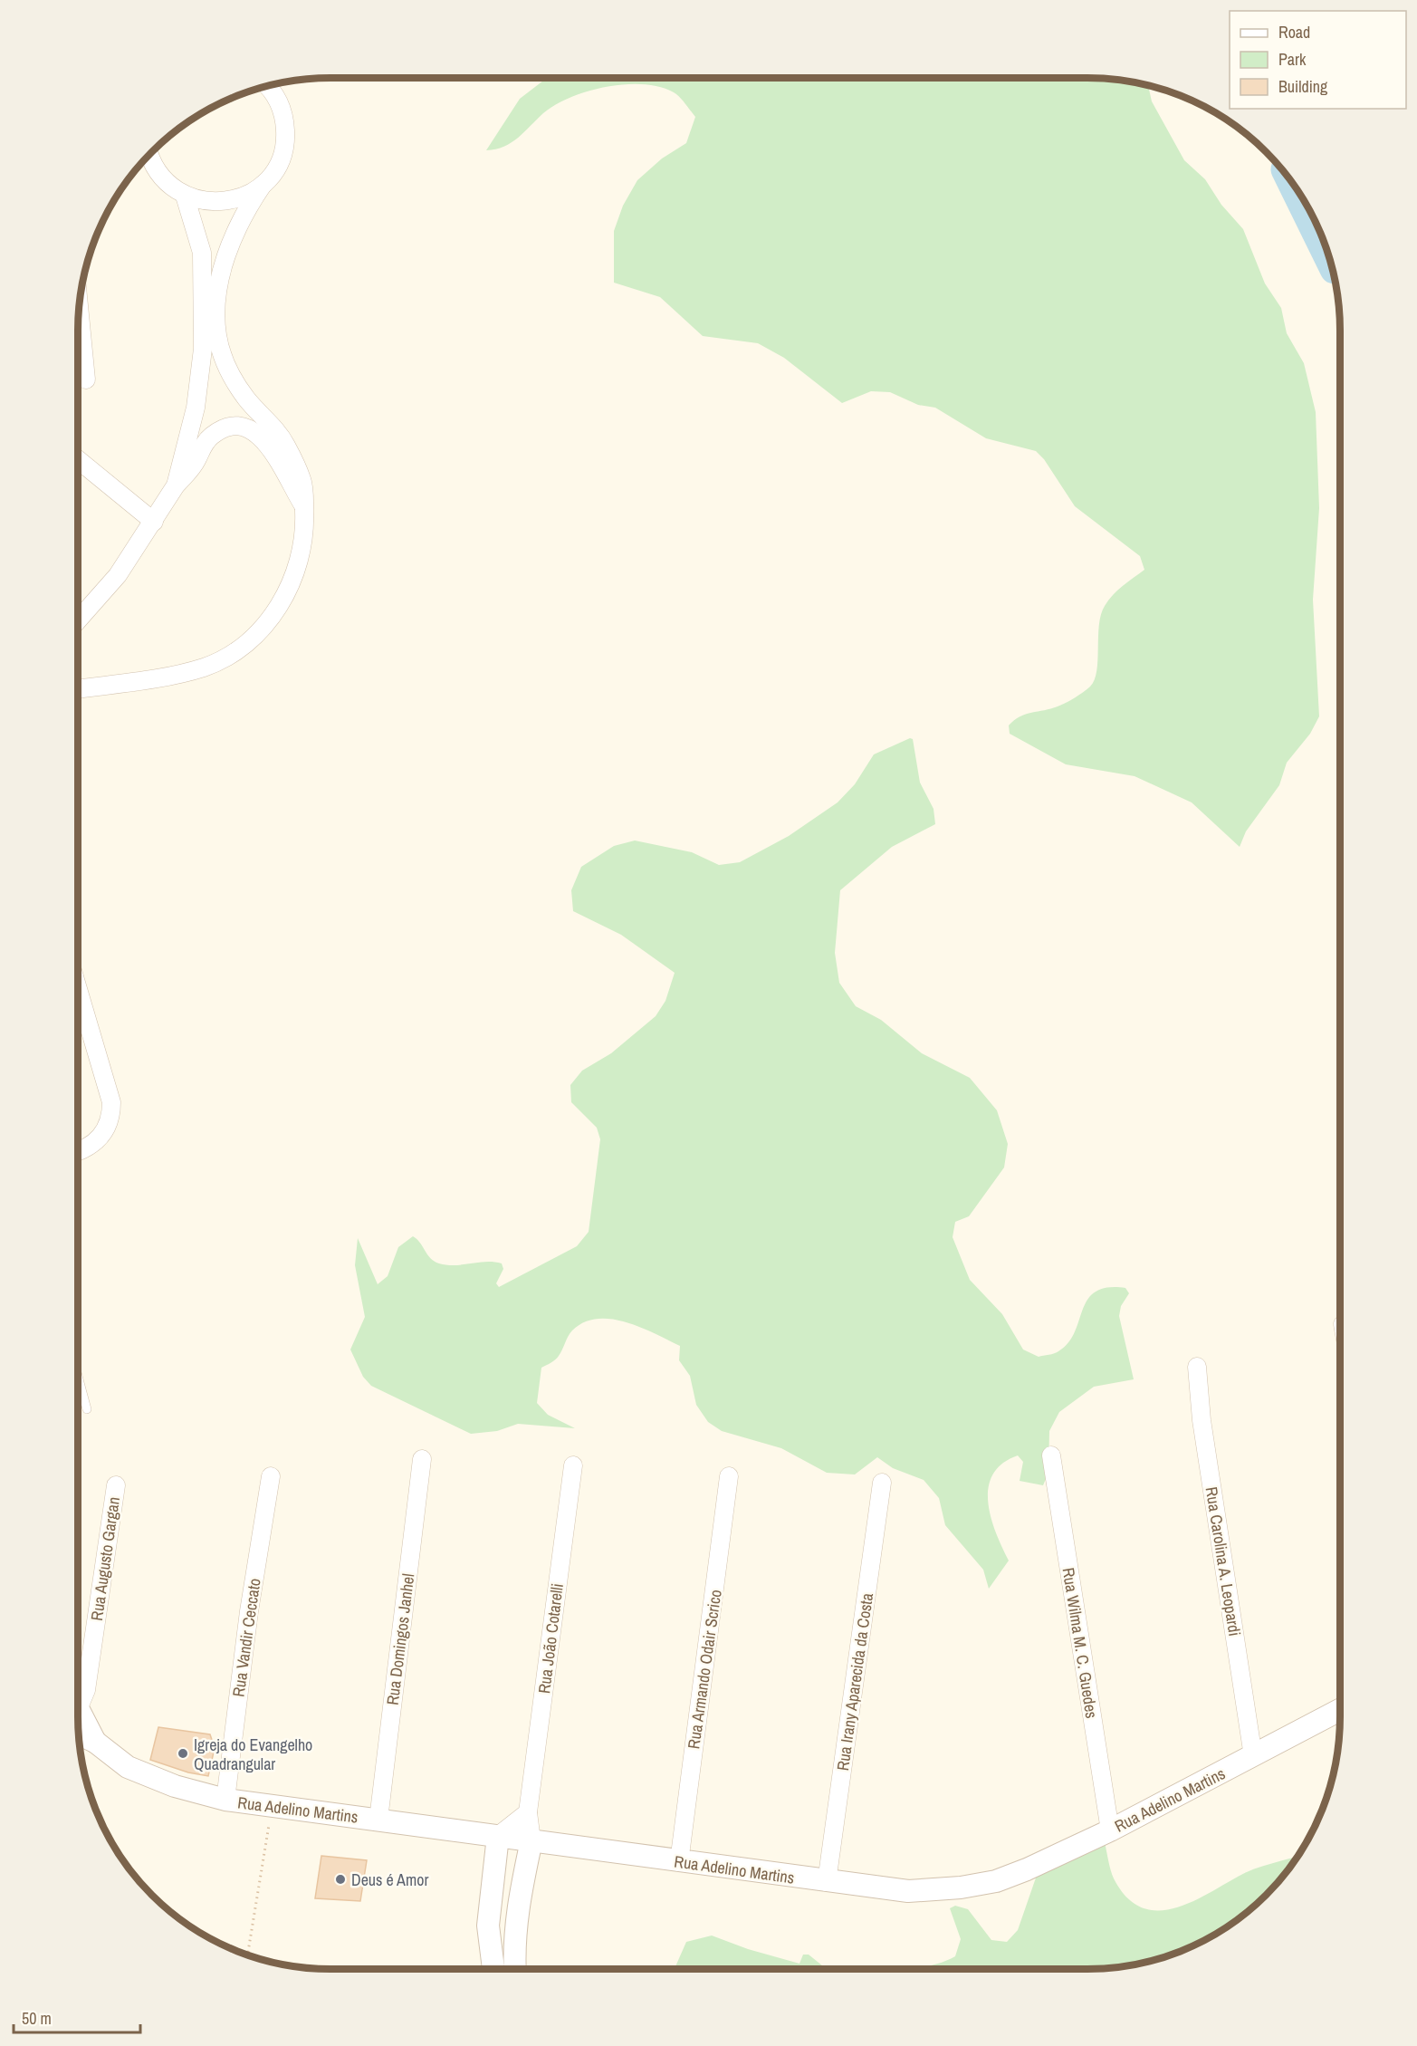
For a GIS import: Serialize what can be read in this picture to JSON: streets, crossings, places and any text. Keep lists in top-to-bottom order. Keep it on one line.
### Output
{"streets":{"street":["Rua Augusto Gargan","Rua Carolina A. Leopardi","Rua Vandir Ceccato","Rua João Cotarelli","Rua Domingos Janhel","Rua Wilma M. C. Guedes","Rua Armando Odair Scrico","Rua Irany Aparecida da Costa","Rua Adelino Martins"]},"crossings":[["Rua Carolina A. Leopardi","Rua Adelino Martins"],["Rua Vandir Ceccato","Rua Adelino Martins"],["Rua João Cotarelli","Rua Adelino Martins"],["Rua Domingos Janhel","Rua Adelino Martins"],["Rua Wilma M. C. Guedes","Rua Adelino Martins"],["Rua Armando Odair Scrico","Rua Adelino Martins"],["Rua Irany Aparecida da Costa","Rua Adelino Martins"]],"places":["Igreja do Evangelho Quadrangular","Deus é Amor"],"legend":["Road","Park","Building"],"scale_bar":"50 m"}
